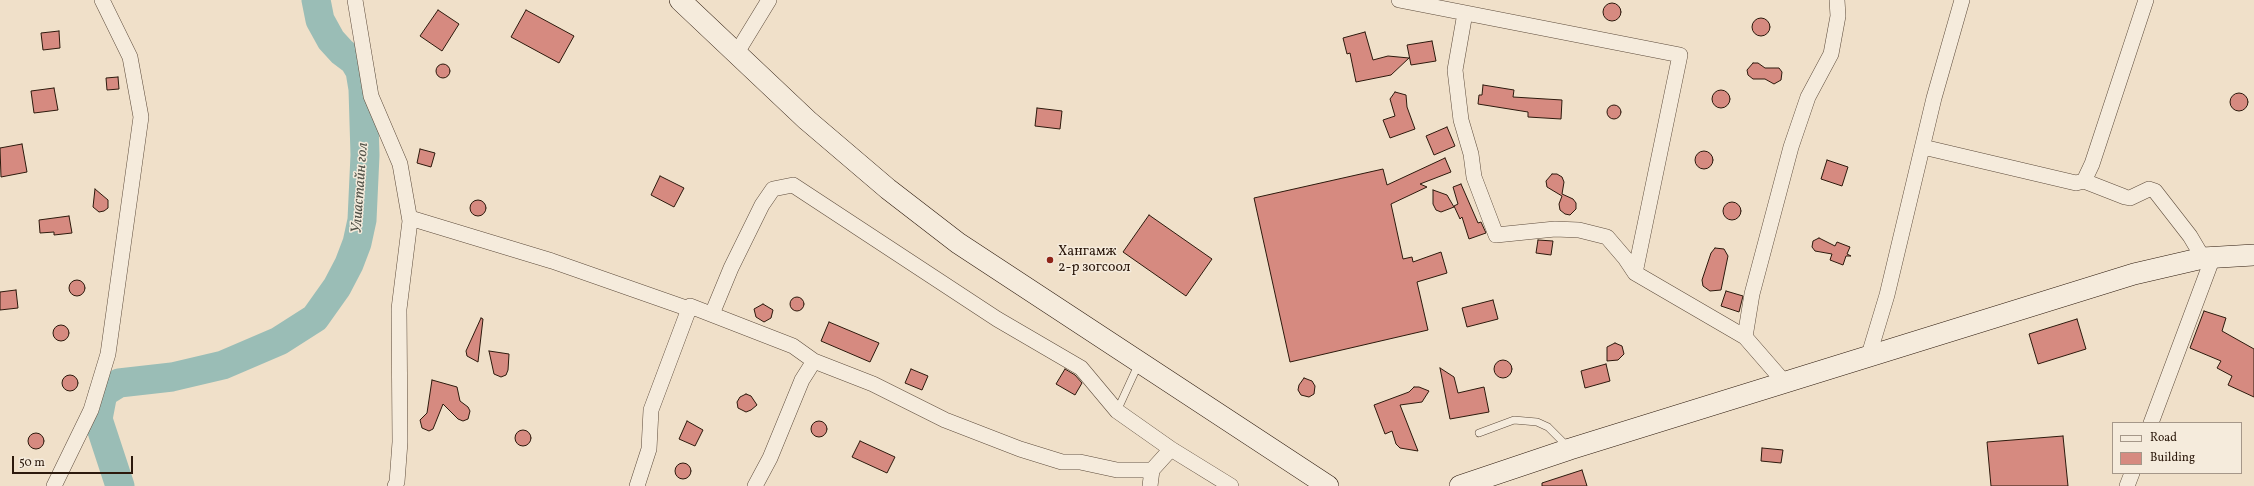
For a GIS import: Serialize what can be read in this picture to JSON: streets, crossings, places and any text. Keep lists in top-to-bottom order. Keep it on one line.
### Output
{"water":["Улиастайн гол"],"places":["Хангамж 2-р зогсоол"],"legend":["Road","Building"],"scale_bar":"50 m"}
